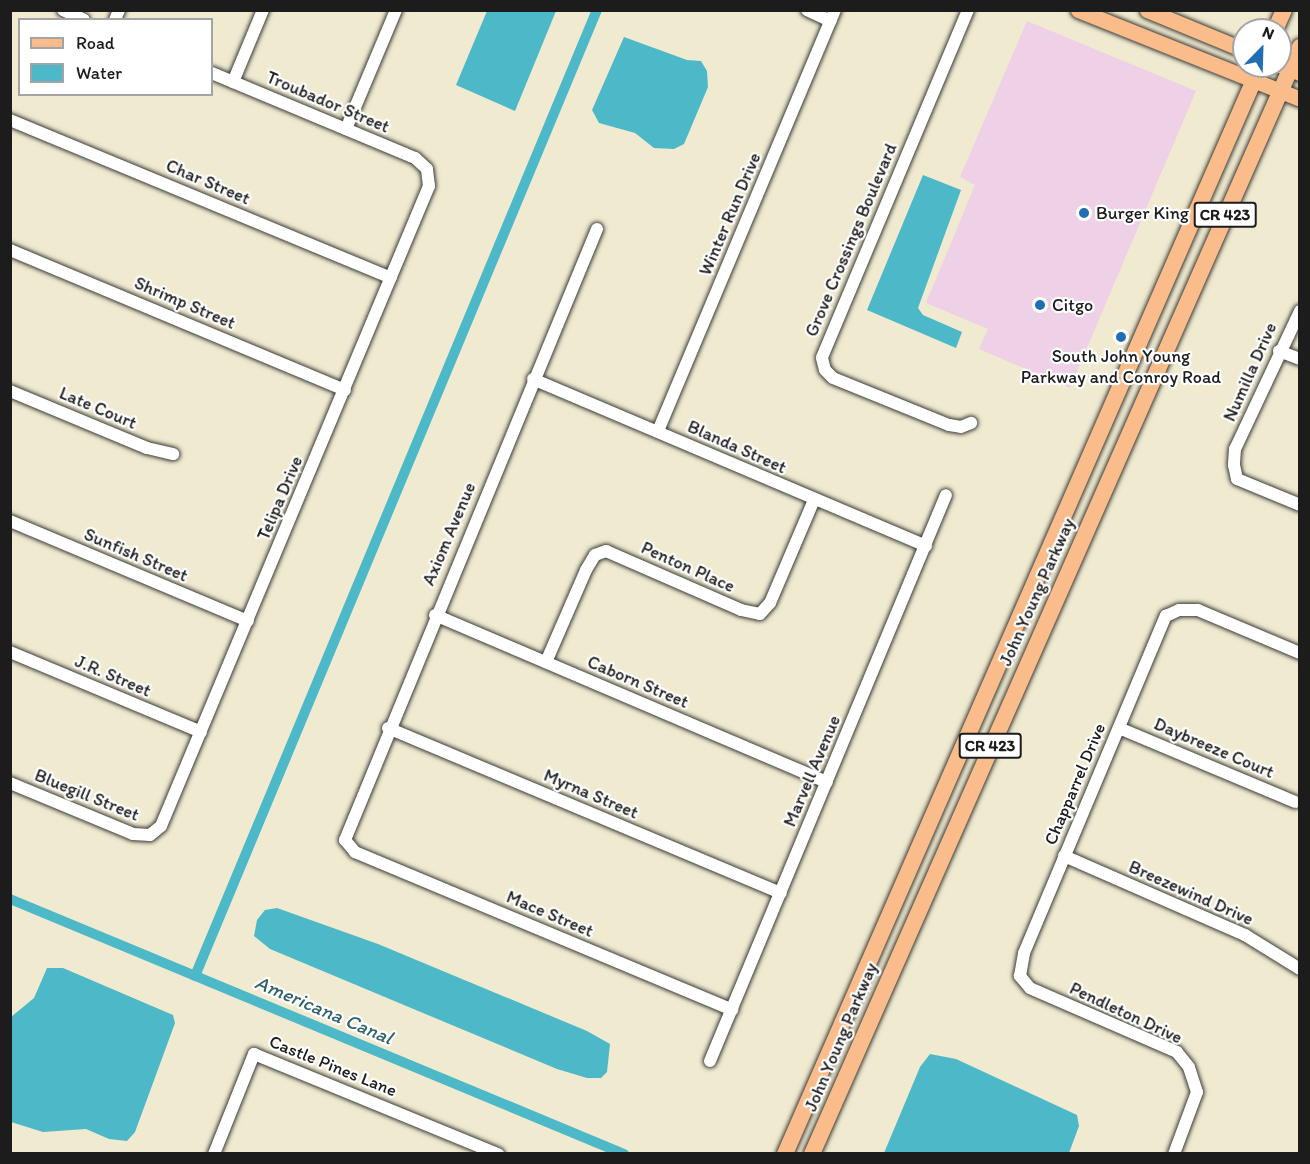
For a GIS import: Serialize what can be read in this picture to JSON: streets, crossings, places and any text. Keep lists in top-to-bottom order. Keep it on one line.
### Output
{"streets":{"highway":["CR 423","John Young Parkway"],"street":["Troubador Street","Char Street","Winter Run Drive","Grove Crossings Boulevard","Shrimp Street","Numilla Drive","Late Court","Blanda Street","Telipa Drive","Axiom Avenue","Sunfish Street","Penton Place","J.R. Street","Caborn Street","Daybreeze Court","Marvell Avenue","Chapparrel Drive","Myrna Street","Bluegill Street","Breezewind Drive","Mace Street","Pendleton Drive","Castle Pines Lane"]},"crossings":[["Troubador Street","Telipa Drive"],["Char Street","Telipa Drive"],["Winter Run Drive","Blanda Street"],["Shrimp Street","Telipa Drive"],["Blanda Street","Axiom Avenue"],["Blanda Street","Penton Place"],["Blanda Street","Marvell Avenue"],["Telipa Drive","Sunfish Street"],["Telipa Drive","J.R. Street"],["Telipa Drive","Bluegill Street"],["Axiom Avenue","Caborn Street"],["Axiom Avenue","Myrna Street"],["Axiom Avenue","Mace Street"],["Penton Place","Caborn Street"],["Caborn Street","Marvell Avenue"],["Daybreeze Court","Chapparrel Drive"],["Marvell Avenue","Myrna Street"],["Marvell Avenue","Mace Street"],["Chapparrel Drive","Breezewind Drive"],["Chapparrel Drive","Pendleton Drive"]],"water":["Americana Canal"],"places":["Burger King","Citgo","South John Young Parkway and Conroy Road"],"legend":["Road","Water"],"north":"top right"}
